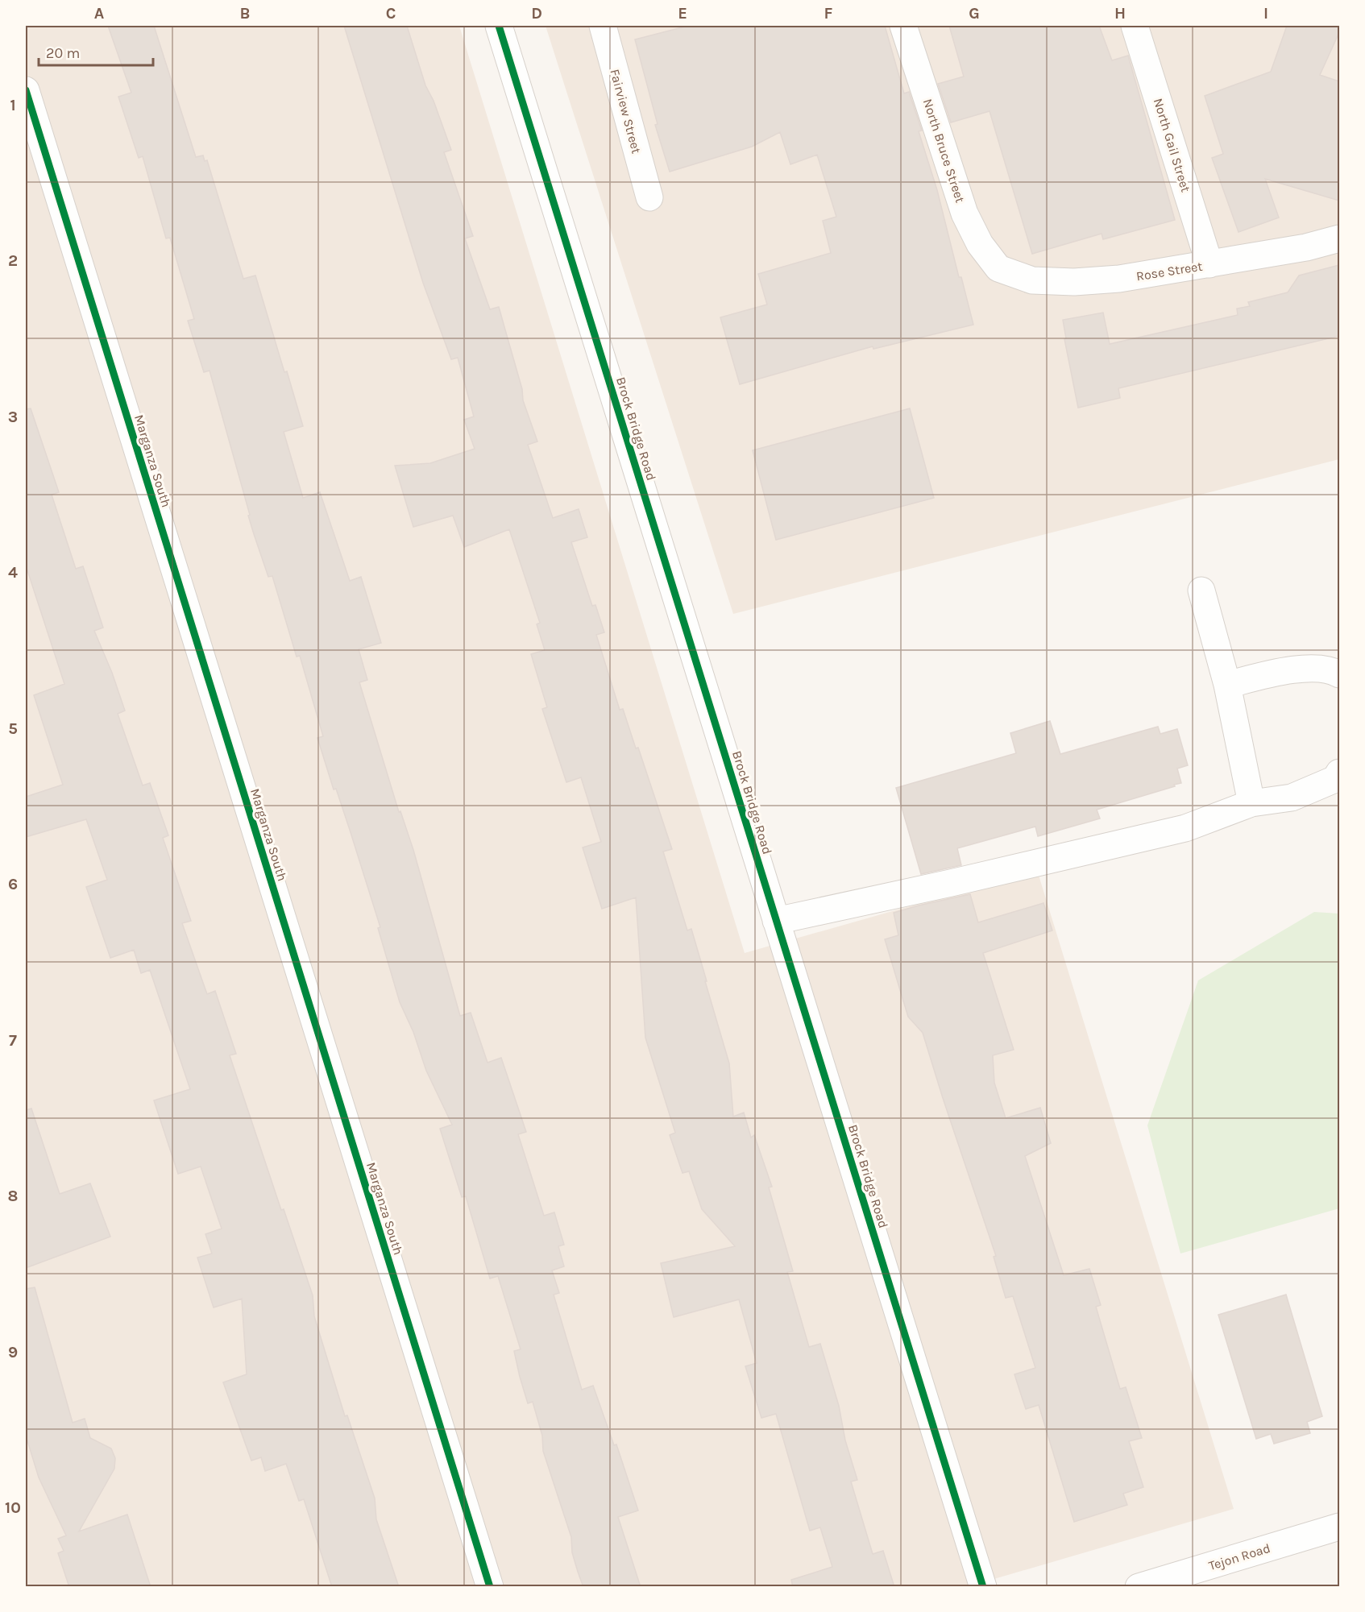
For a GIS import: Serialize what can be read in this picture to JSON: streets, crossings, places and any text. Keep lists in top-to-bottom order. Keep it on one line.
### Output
{"streets":{"street":["Fairview Street","North Gail Street","North Bruce Street","Rose Street","Brock Bridge Road","Marganza South","Tejon Road"]},"crossings":[["North Gail Street","Rose Street"],["North Bruce Street","Rose Street"]],"scale_bar":"20 m","grid":{"columns":["A","B","C","D","E","F","G","H","I"],"rows":["1","2","3","4","5","6","7","8","9","10"]}}
